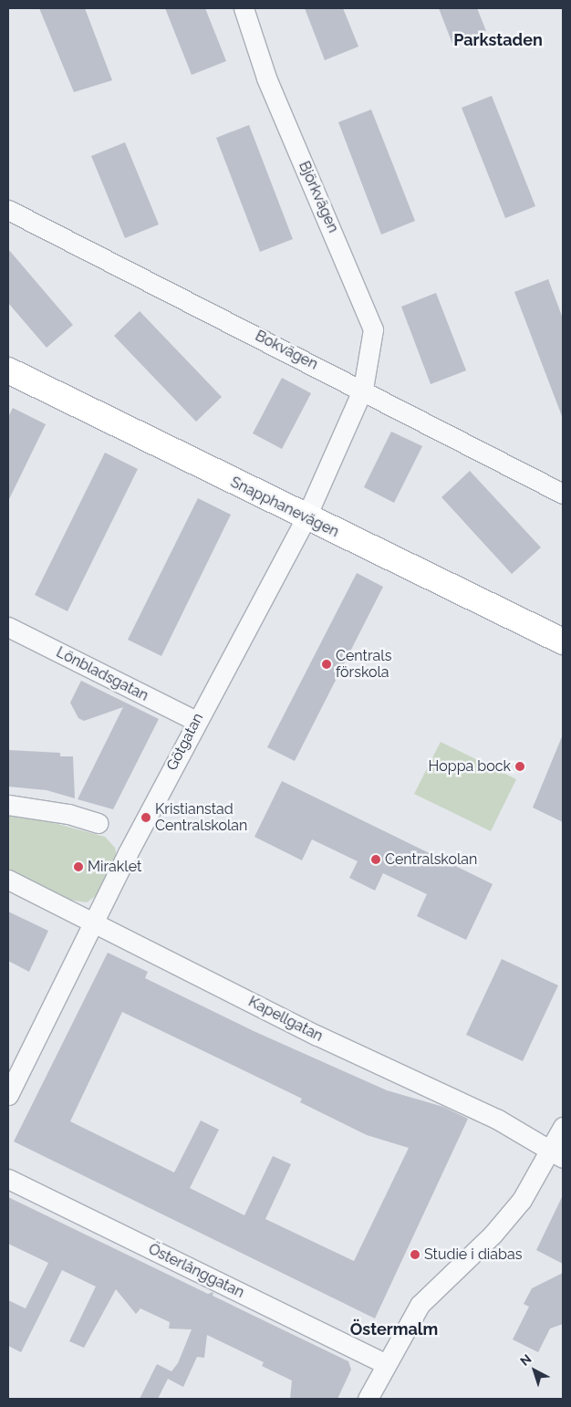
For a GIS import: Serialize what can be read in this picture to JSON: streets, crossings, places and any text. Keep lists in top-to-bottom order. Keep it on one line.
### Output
{"streets":{"main road":["Snapphanevägen"],"street":["Björkvägen","Bokvägen","Lönbladsgatan","Götgatan","Kapellgatan","Österlånggatan"]},"crossings":[["Björkvägen","Bokvägen"],["Björkvägen","Götgatan"],["Bokvägen","Götgatan"],["Snapphanevägen","Götgatan"],["Lönbladsgatan","Götgatan"],["Götgatan","Kapellgatan"]],"districts":["Parkstaden","Östermalm"],"places":["Centrals förskola","Hoppa bock","Kristianstad Centralskolan","Centralskolan","Miraklet","Studie i diabas"],"north":"top left"}
